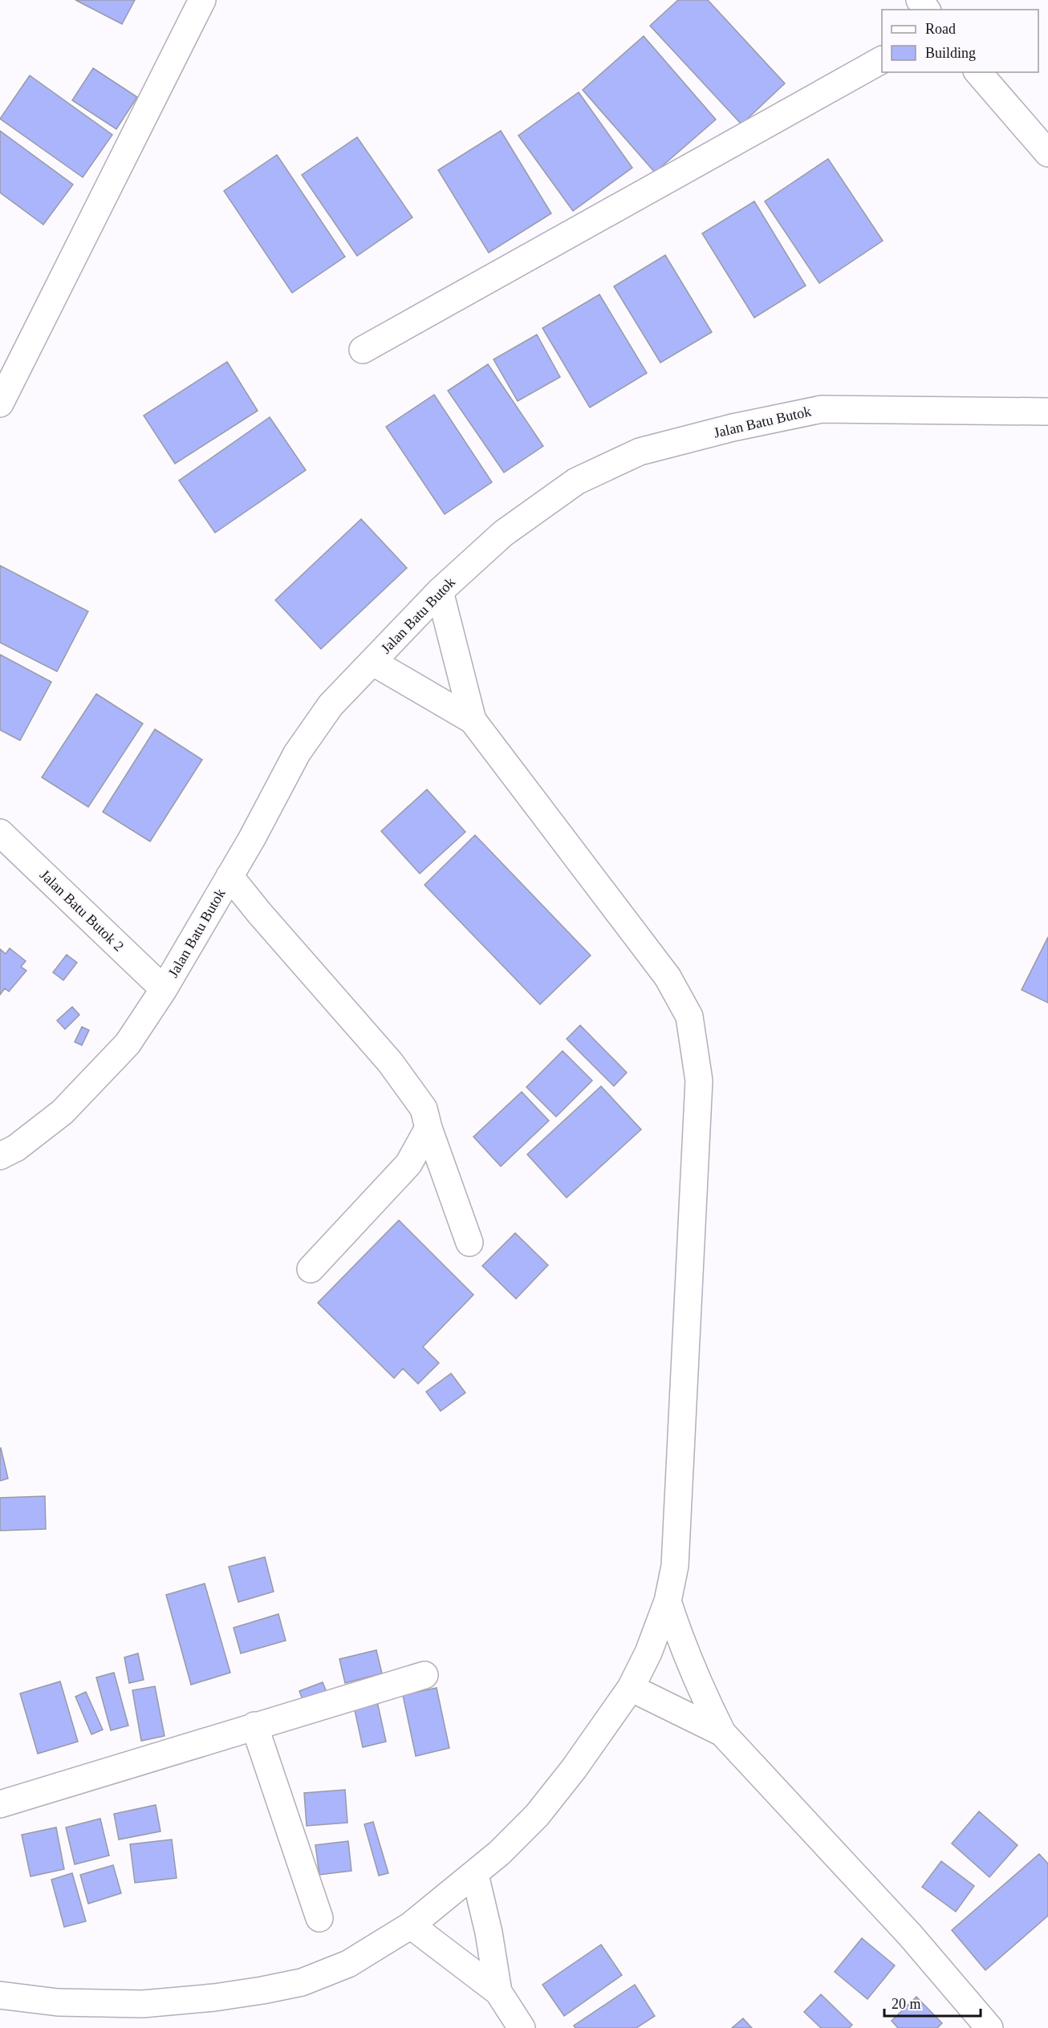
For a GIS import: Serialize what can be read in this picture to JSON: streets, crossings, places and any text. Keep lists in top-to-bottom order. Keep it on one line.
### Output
{"streets":{"street":["Jalan Batu Butok","Jalan Batu Butok 2"]},"crossings":[["Jalan Batu Butok","Jalan Batu Butok 2"]],"legend":["Road","Building"],"scale_bar":"20 m"}
